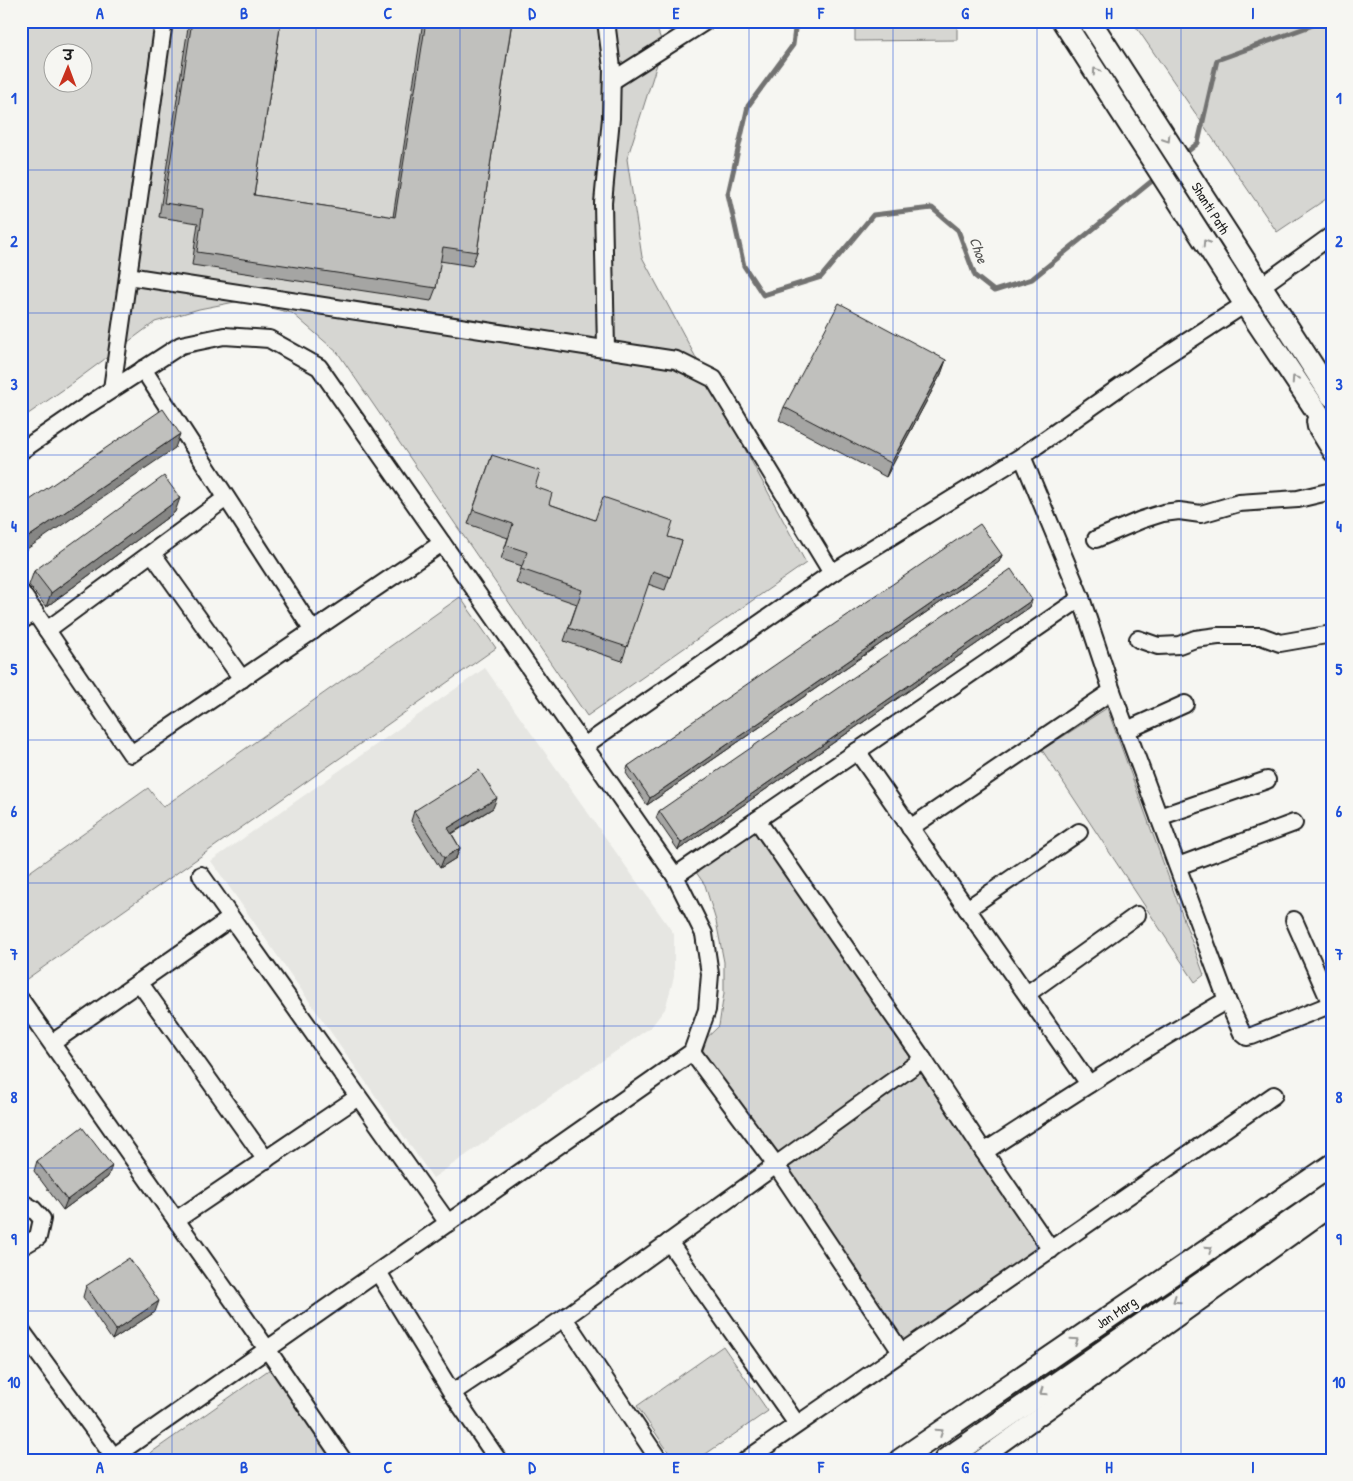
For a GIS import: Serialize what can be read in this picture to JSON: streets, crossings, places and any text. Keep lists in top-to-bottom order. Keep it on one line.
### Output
{"streets":{"main road":["Shanti Path","Jan Marg"]},"water":["Choe"],"north":"top","grid":{"columns":["A","B","C","D","E","F","G","H","I"],"rows":["1","2","3","4","5","6","7","8","9","10"]}}
